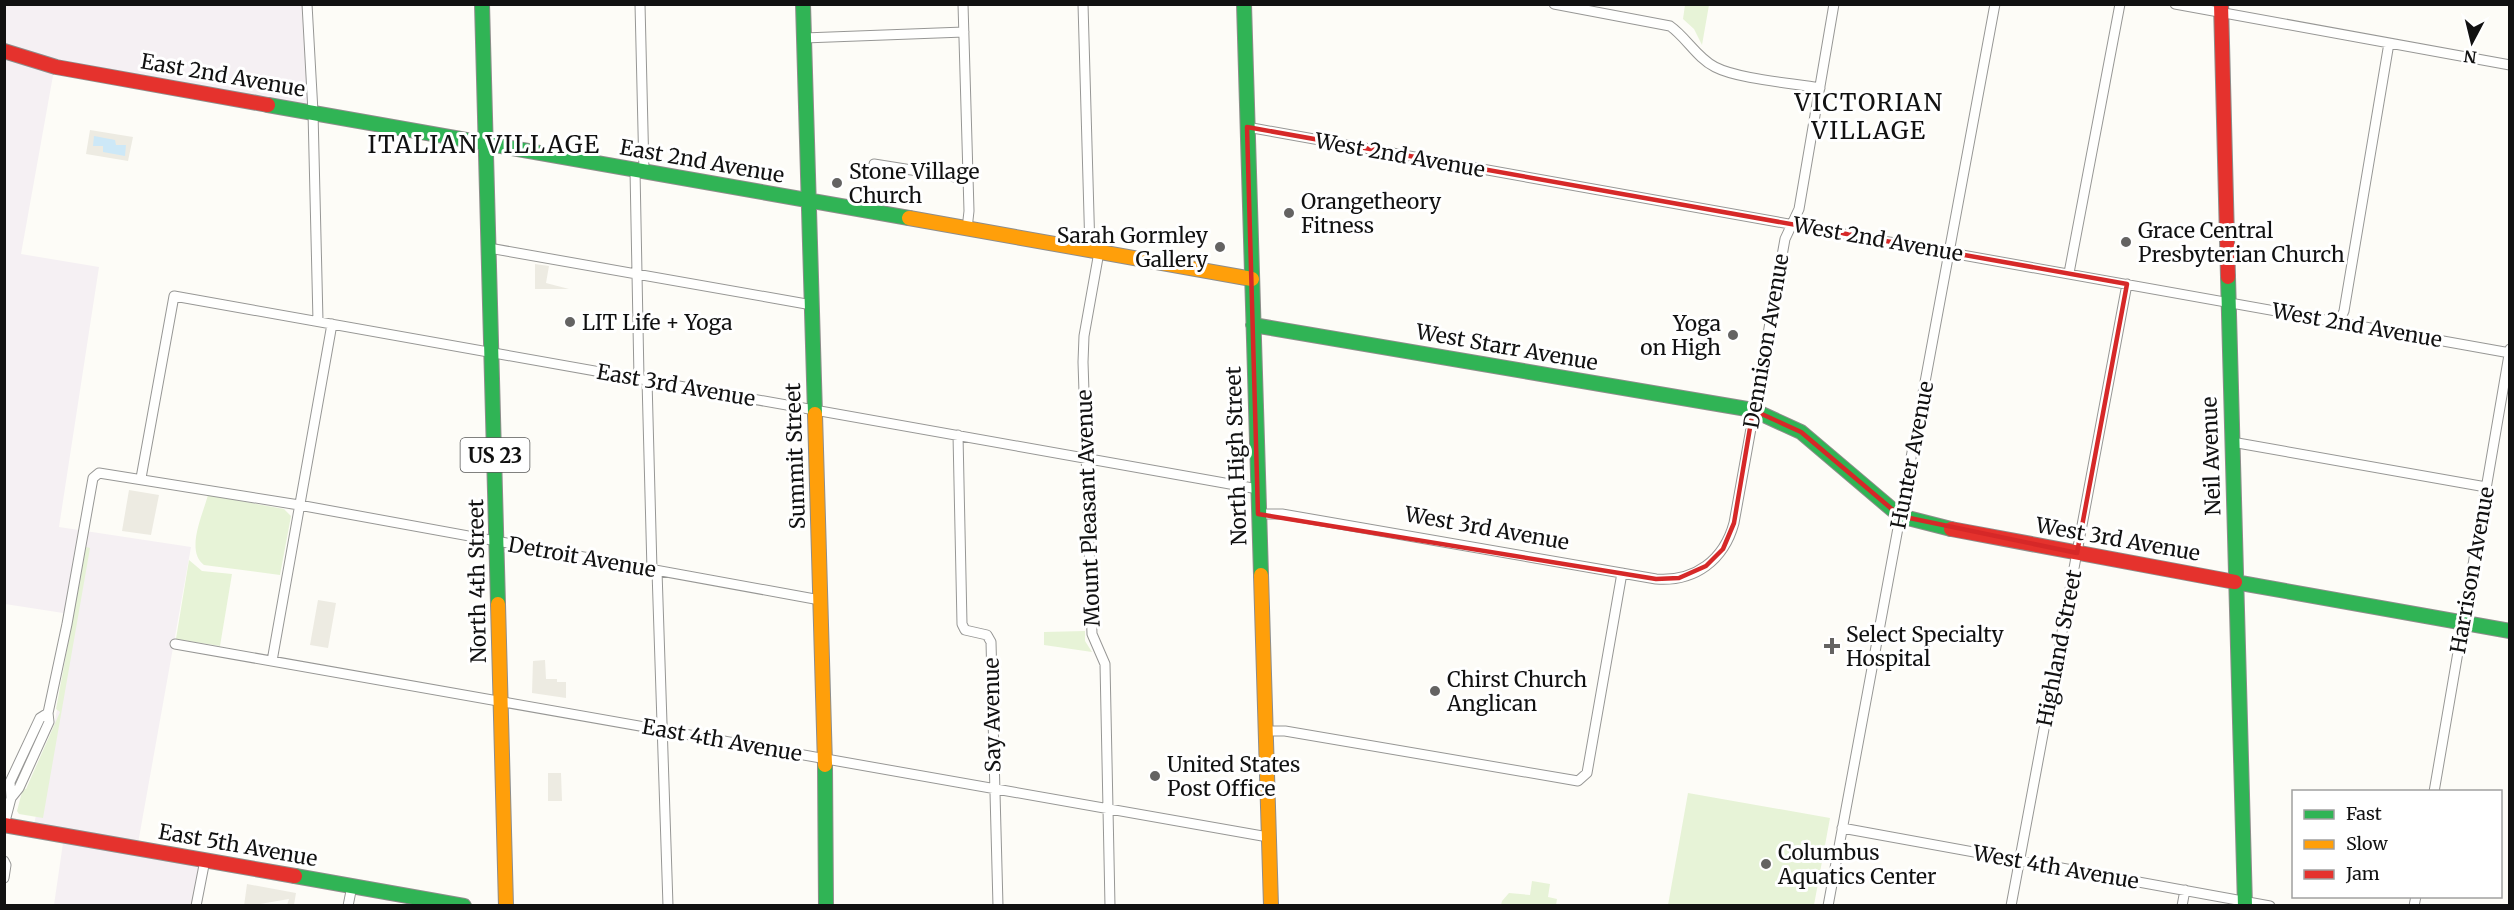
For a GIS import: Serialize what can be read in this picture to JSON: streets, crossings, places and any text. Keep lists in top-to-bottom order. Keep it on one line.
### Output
{"streets":{"street":["East 2nd Avenue","West 2nd Avenue","Dennison Avenue","West Starr Avenue","East 3rd Avenue","US 23","Hunter Avenue","Summit Street","North High Street","Neil Avenue","Mount Pleasant Avenue","West 3rd Avenue","Detroit Avenue","Harrison Avenue","North 4th Street","Highland Street","Say Avenue","East 4th Avenue","East 5th Avenue","West 4th Avenue"]},"crossings":[["East 2nd Avenue","Summit Street"],["East 2nd Avenue","North High Street"],["East 2nd Avenue","Mount Pleasant Avenue"],["East 2nd Avenue","North 4th Street"],["West 2nd Avenue","Dennison Avenue"],["West 2nd Avenue","Hunter Avenue"],["West 2nd Avenue","North High Street"],["West 2nd Avenue","Neil Avenue"],["West 2nd Avenue","Harrison Avenue"],["West 2nd Avenue","Highland Street"],["Dennison Avenue","West Starr Avenue"],["Dennison Avenue","West 3rd Avenue"],["West Starr Avenue","North High Street"],["West Starr Avenue","West 3rd Avenue"],["East 3rd Avenue","Summit Street"],["East 3rd Avenue","North High Street"],["East 3rd Avenue","Mount Pleasant Avenue"],["East 3rd Avenue","Detroit Avenue"],["East 3rd Avenue","North 4th Street"],["East 3rd Avenue","Say Avenue"],["Hunter Avenue","West 3rd Avenue"],["Hunter Avenue","West 4th Avenue"],["Summit Street","Detroit Avenue"],["Summit Street","East 4th Avenue"],["North High Street","West 3rd Avenue"],["North High Street","East 4th Avenue"],["Neil Avenue","West 3rd Avenue"],["Neil Avenue","West 4th Avenue"],["Mount Pleasant Avenue","East 4th Avenue"],["West 3rd Avenue","Harrison Avenue"],["West 3rd Avenue","Highland Street"],["Detroit Avenue","North 4th Street"],["Detroit Avenue","East 5th Avenue"],["North 4th Street","East 4th Avenue"],["Highland Street","West 4th Avenue"],["Say Avenue","East 4th Avenue"]],"districts":["VICTORIAN VILLAGE","ITALIAN VILLAGE"],"places":{"other":["Stone Village Church","Orangetheory Fitness","Grace Central Presbyterian Church","Sarah Gormley Gallery","LIT Life + Yoga","Yoga on High","Chirst Church Anglican","United States Post Office","Columbus Aquatics Center"],"health":["Select Specialty Hospital"]},"legend":["Fast","Slow","Jam"],"north":"bottom"}
